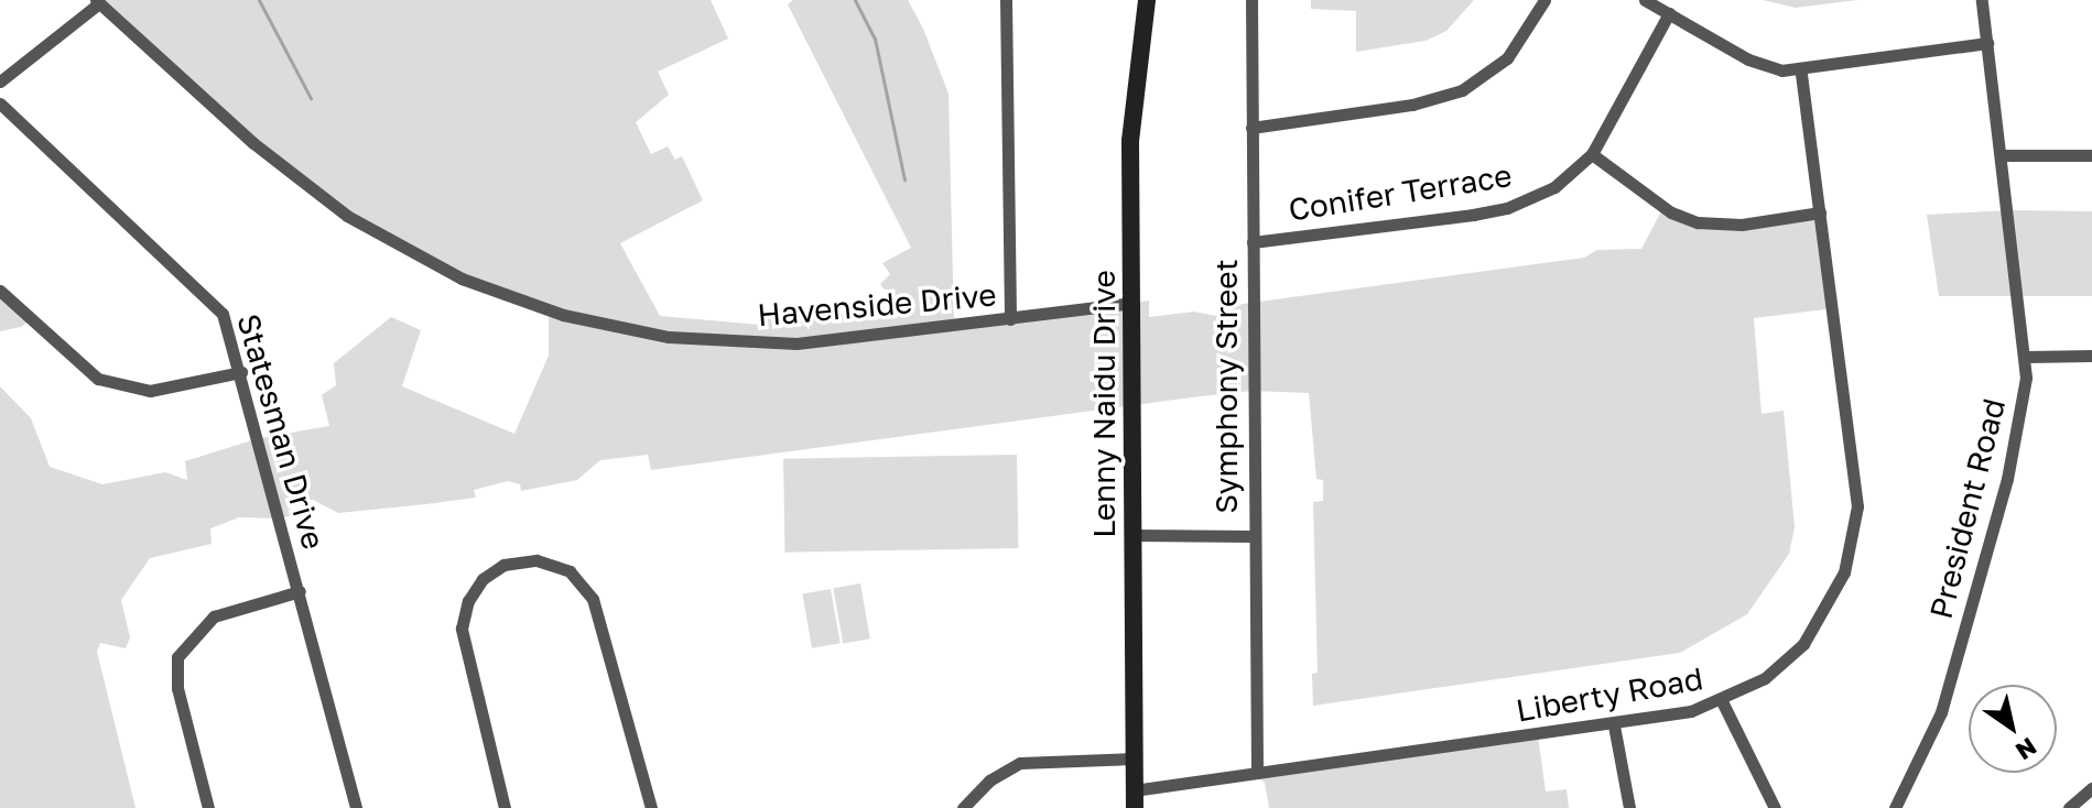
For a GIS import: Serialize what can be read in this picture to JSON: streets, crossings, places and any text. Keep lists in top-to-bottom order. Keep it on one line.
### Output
{"streets":{"street":["Conifer Terrace","Havenside Drive","Symphony Street","Lenny Naidu Drive","Statesman Drive","President Road","Liberty Road"]},"crossings":[["Conifer Terrace","Symphony Street"],["Havenside Drive","Lenny Naidu Drive"],["Symphony Street","Liberty Road"],["Lenny Naidu Drive","Liberty Road"]],"north":"bottom right"}
